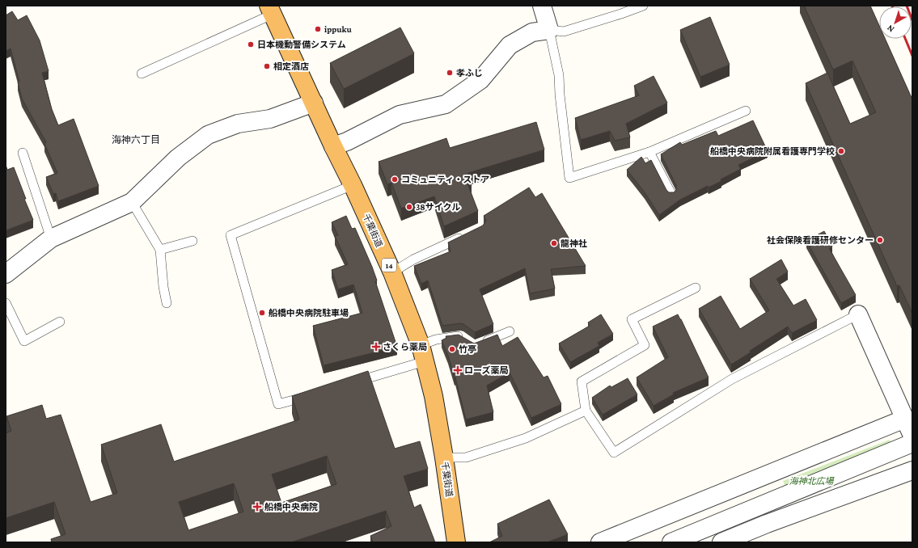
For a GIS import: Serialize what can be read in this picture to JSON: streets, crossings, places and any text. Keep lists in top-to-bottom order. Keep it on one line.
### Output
{"streets":{"highway":["千葉街道","14"]},"districts":["海神六丁目"],"parks":["海神北広場"],"places":{"other":["ippuku","日本機動警備システム","相定酒店","孝ふじ","船橋中央病院附属看護専門学校","コミュニティ・ストア","38サイクル","社会保険看護研修センター","龍神社","船橋中央病院駐車場","竹亭"],"health":["さくら薬局","ローズ薬局","船橋中央病院"]},"north":"bottom left"}
